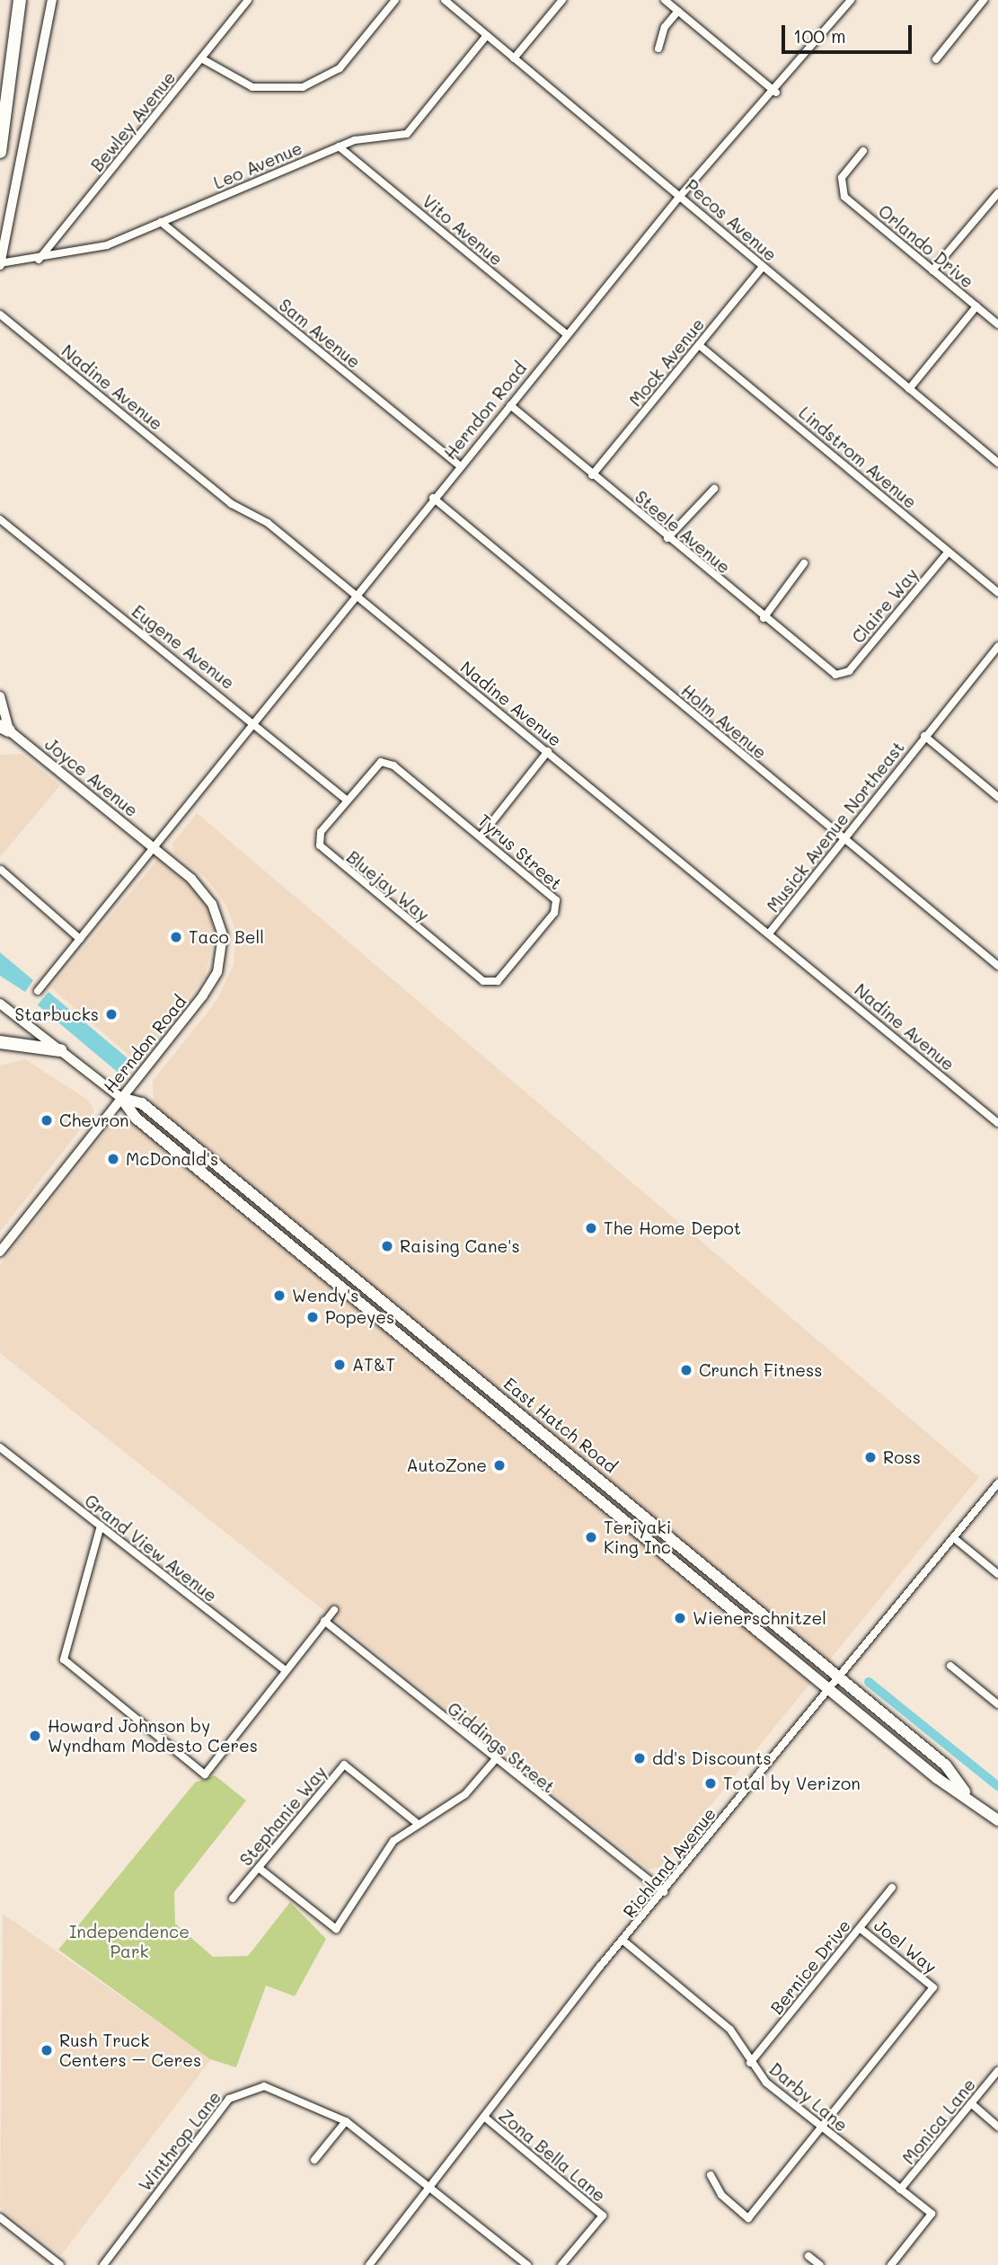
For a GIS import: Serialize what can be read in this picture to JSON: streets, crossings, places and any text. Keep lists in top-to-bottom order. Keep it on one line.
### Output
{"streets":{"main road":["Herndon Road","Joyce Avenue","East Hatch Road"],"street":["Bewley Avenue","Leo Avenue","Pecos Avenue","Vito Avenue","Orlando Drive","Sam Avenue","Mock Avenue","Nadine Avenue","Lindstrom Avenue","Steele Avenue","Claire Way","Eugene Avenue","Holm Avenue","Musick Avenue Northeast","Tyrus Street","Bluejay Way","Grand View Avenue","Giddings Street","Stephanie Way","Richland Avenue","Joel Way","Bernice Drive","Darby Lane","Monica Lane","Winthrop Lane","Zona Bella Lane"]},"crossings":[["Bewley Avenue","Leo Avenue"],["Leo Avenue","Pecos Avenue"],["Leo Avenue","Vito Avenue"],["Leo Avenue","Sam Avenue"],["Pecos Avenue","Mock Avenue"],["Pecos Avenue","Herndon Road"],["Vito Avenue","Herndon Road"],["Sam Avenue","Herndon Road"],["Mock Avenue","Lindstrom Avenue"],["Mock Avenue","Steele Avenue"],["Nadine Avenue","Herndon Road"],["Nadine Avenue","Musick Avenue Northeast"],["Herndon Road","Steele Avenue"],["Herndon Road","Eugene Avenue"],["Herndon Road","Holm Avenue"],["Herndon Road","Joyce Avenue"],["Herndon Road","East Hatch Road"],["Lindstrom Avenue","Claire Way"],["Steele Avenue","Claire Way"],["Eugene Avenue","Tyrus Street"],["Eugene Avenue","Bluejay Way"],["Holm Avenue","Musick Avenue Northeast"],["Tyrus Street","Bluejay Way"],["East Hatch Road","Richland Avenue"],["Giddings Street","Richland Avenue"],["Richland Avenue","Darby Lane"],["Richland Avenue","Winthrop Lane"],["Richland Avenue","Zona Bella Lane"],["Joel Way","Bernice Drive"],["Joel Way","Darby Lane"],["Bernice Drive","Darby Lane"],["Darby Lane","Monica Lane"]],"parks":["Independence Park"],"places":["Taco Bell","Starbucks","Chevron","McDonald's","The Home Depot","Raising Cane's","Wendy's","Popeyes","AT&T","Crunch Fitness","Ross","AutoZone","Teriyaki King Inc","Wienerschnitzel","Howard Johnson by Wyndham Modesto Ceres","dd's Discounts","Total by Verizon","Rush Truck Centers – Ceres"],"scale_bar":"100 m"}
